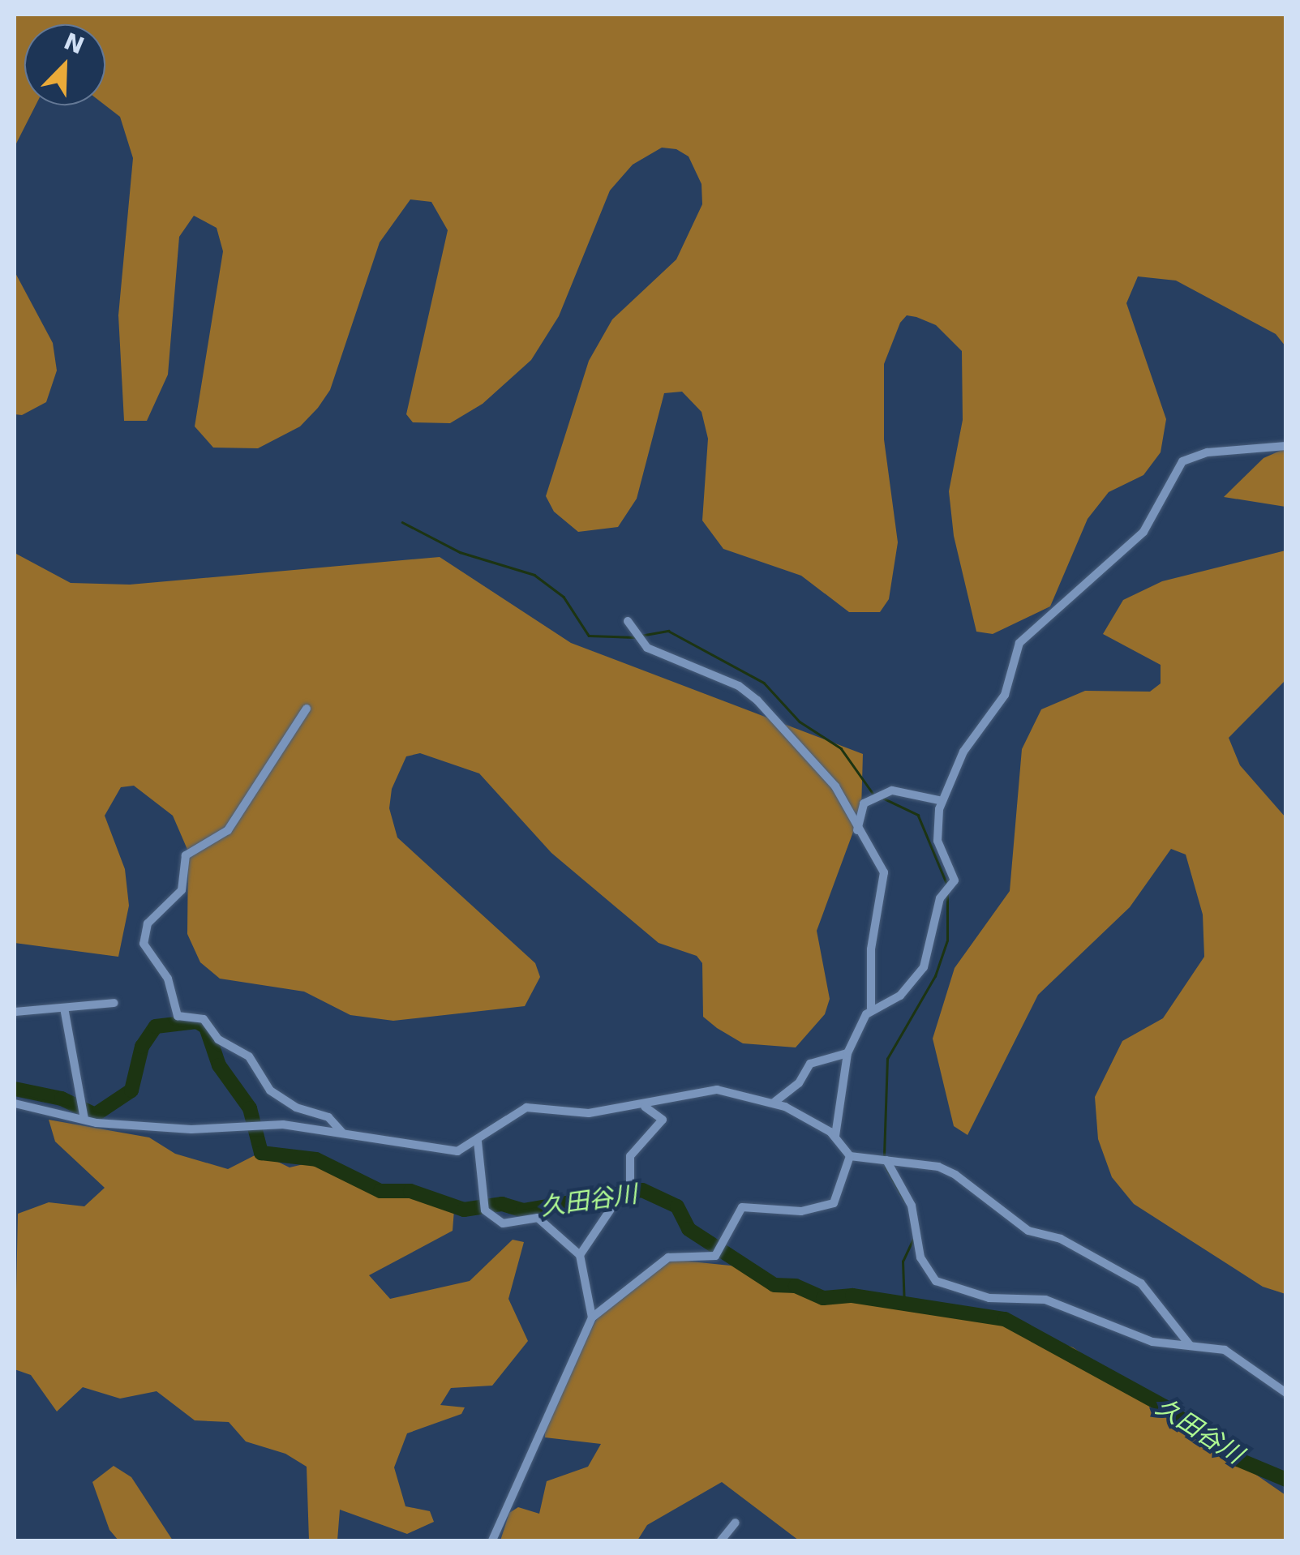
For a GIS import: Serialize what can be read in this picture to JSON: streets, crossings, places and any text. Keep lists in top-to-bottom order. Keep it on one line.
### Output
{"water":["久田谷川"],"north":"top right"}
